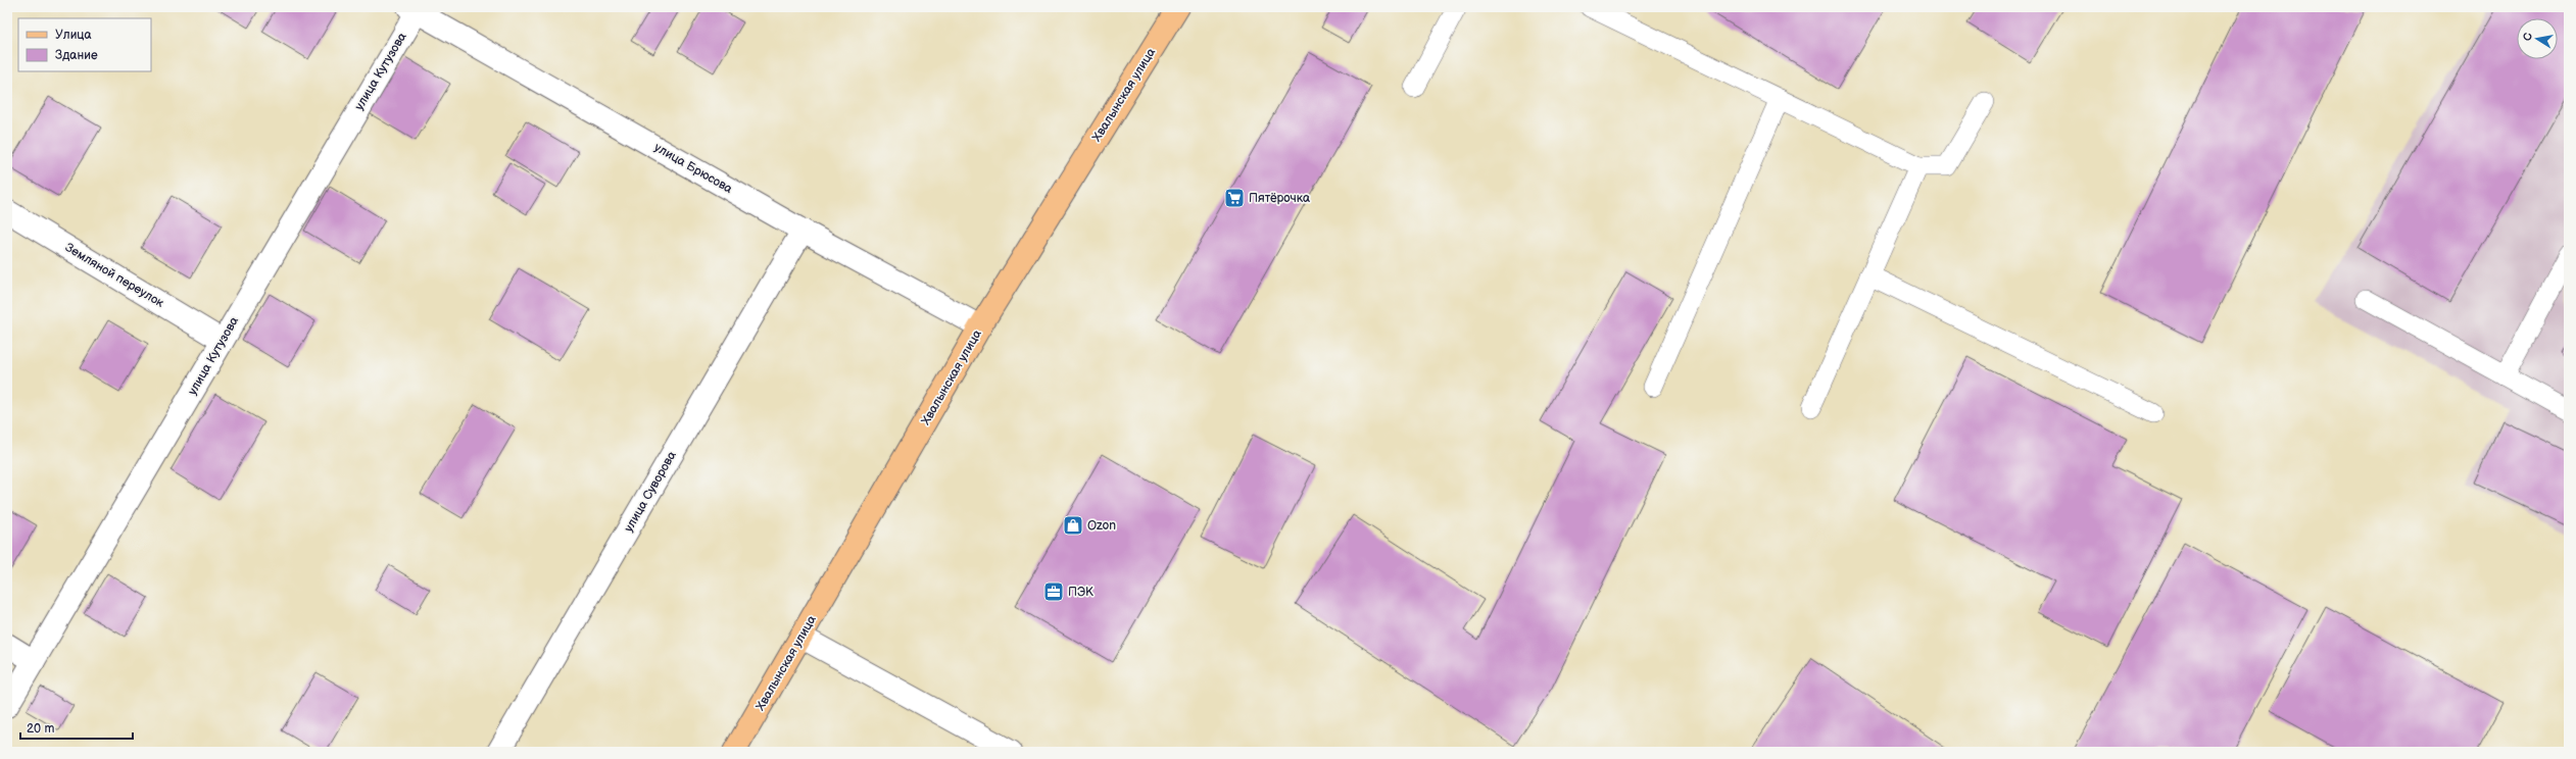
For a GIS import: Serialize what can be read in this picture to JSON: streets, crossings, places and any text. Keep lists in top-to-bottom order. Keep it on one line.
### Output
{"streets":{"main road":["Хвалынская улица"],"street":["улица Кутузова","улица Брюсова","Земляной переулок","улица Суворова"]},"crossings":[["улица Кутузова","улица Брюсова"],["улица Кутузова","Земляной переулок"],["Хвалынская улица","улица Брюсова"],["улица Брюсова","улица Суворова"]],"places":{"supermarket":["Пятёрочка"],"shop":["Ozon"],"office":["ПЭК"]},"legend":["Улица","Здание"],"scale_bar":"20 m","north":"left"}
